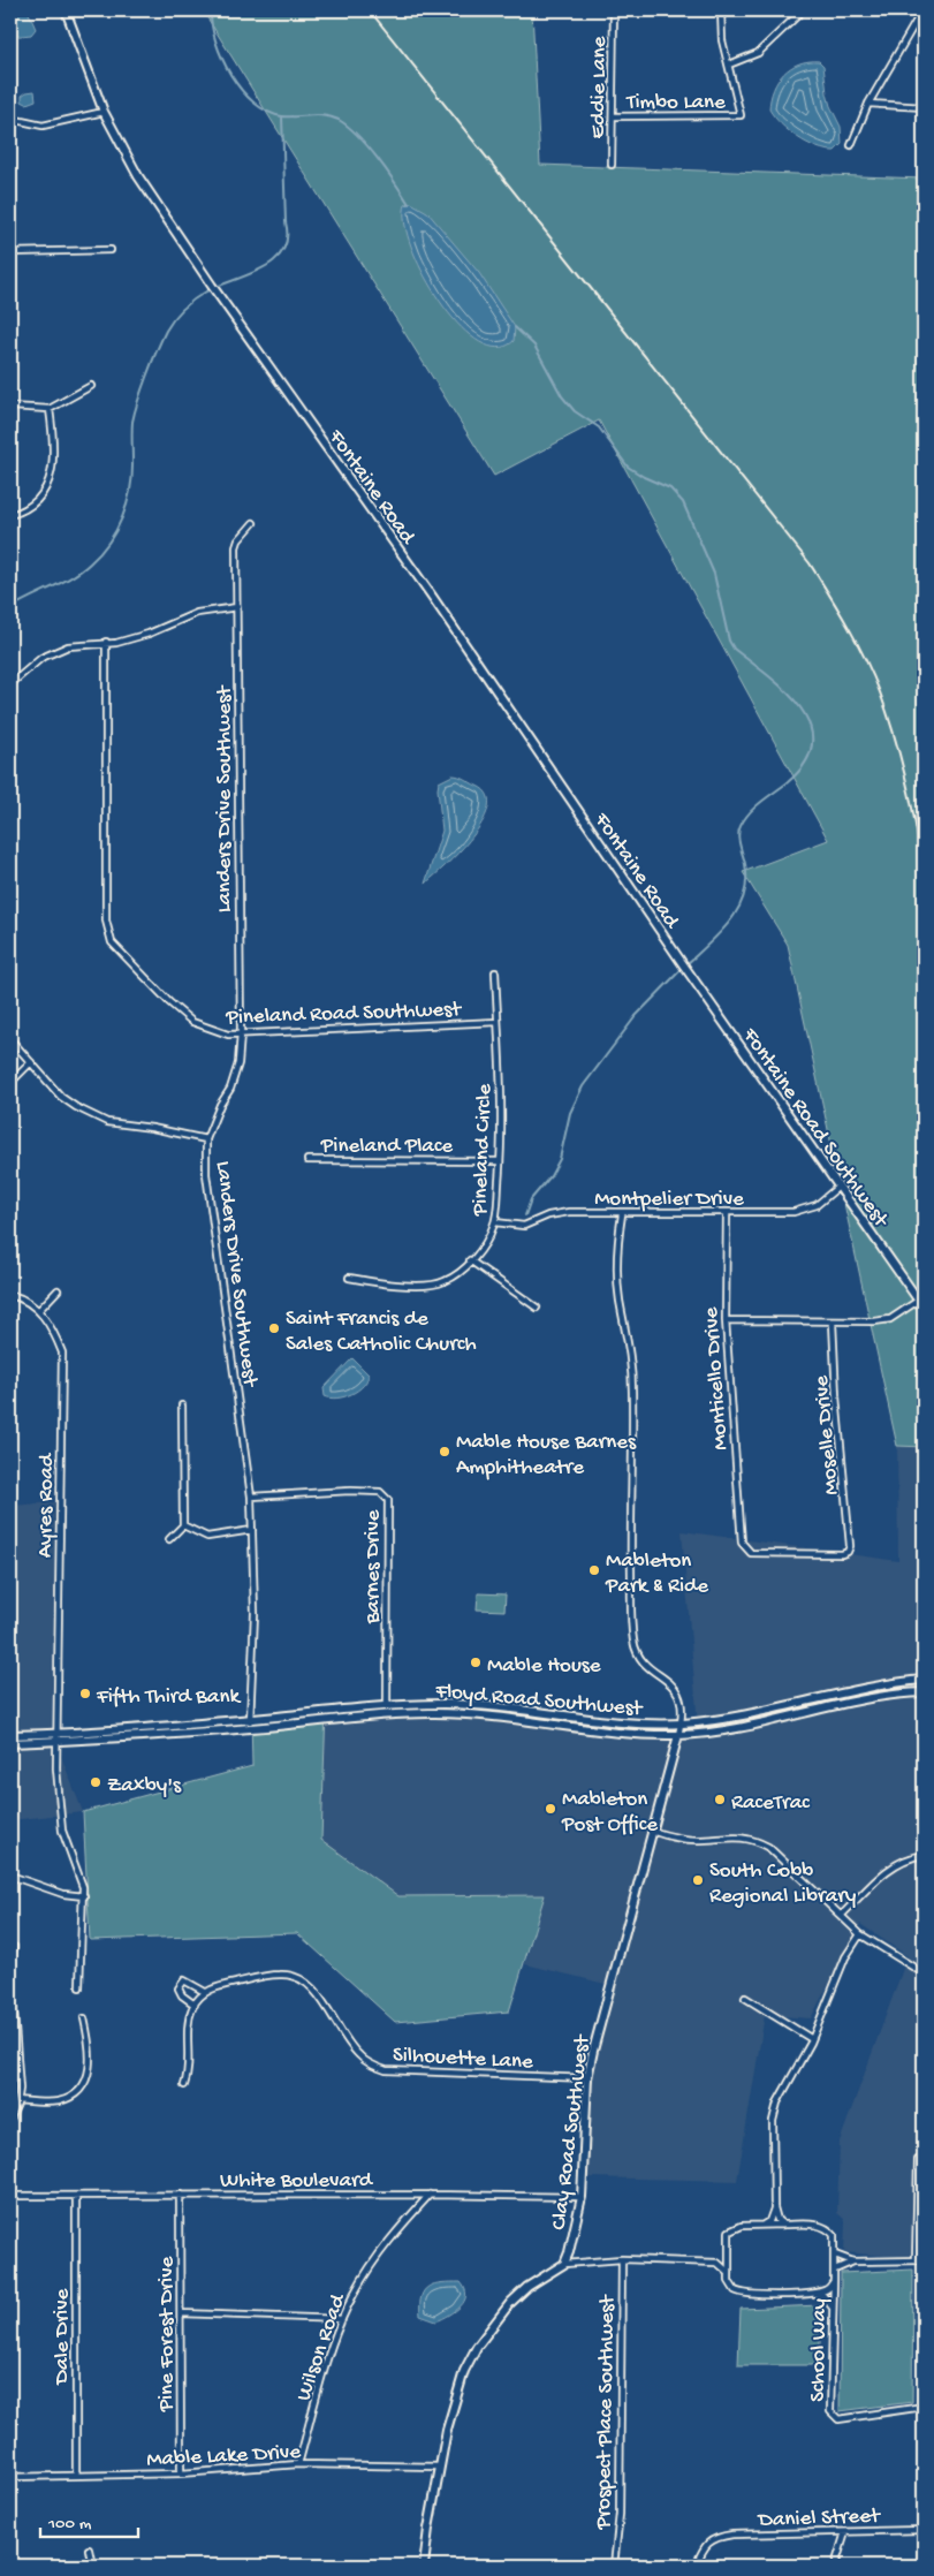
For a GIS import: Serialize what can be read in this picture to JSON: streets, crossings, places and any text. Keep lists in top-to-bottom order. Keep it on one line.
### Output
{"streets":{"main road":["Fontaine Road","Fontaine Road Southwest","Floyd Road Southwest","Clay Road Southwest"],"street":["Eddie Lane","Timbo Lane","Landers Drive Southwest","Pineland Road Southwest","Pineland Place","Pineland Circle","Montpelier Drive","Monticello Drive","Moselle Drive","Ayres Road","Barnes Drive","Silhouette Lane","White Boulevard","Pine Forest Drive","Dale Drive","Wilson Road","School Way","Prospect Place Southwest","Mable Lake Drive","Daniel Street"]},"crossings":[["Eddie Lane","Timbo Lane"],["Fontaine Road","Fontaine Road Southwest"],["Landers Drive Southwest","Pineland Road Southwest"],["Landers Drive Southwest","Barnes Drive"],["Landers Drive Southwest","Floyd Road Southwest"],["Pineland Road Southwest","Pineland Circle"],["Fontaine Road Southwest","Montpelier Drive"],["Pineland Place","Pineland Circle"],["Pineland Circle","Montpelier Drive"],["Montpelier Drive","Monticello Drive"],["Monticello Drive","Moselle Drive"],["Ayres Road","Floyd Road Southwest"],["Barnes Drive","Floyd Road Southwest"],["Floyd Road Southwest","Clay Road Southwest"],["Silhouette Lane","Clay Road Southwest"],["Clay Road Southwest","White Boulevard"],["White Boulevard","Pine Forest Drive"],["White Boulevard","Dale Drive"],["White Boulevard","Wilson Road"],["Pine Forest Drive","Mable Lake Drive"],["Dale Drive","Mable Lake Drive"],["Wilson Road","Mable Lake Drive"]],"places":["Saint Francis de Sales Catholic Church","Mable House Barnes Amphitheatre","Mableton Park & Ride","Mable House","Fifth Third Bank","Zaxby's","RaceTrac","Mableton Post Office","South Cobb Regional Library"],"scale_bar":"100 m"}
